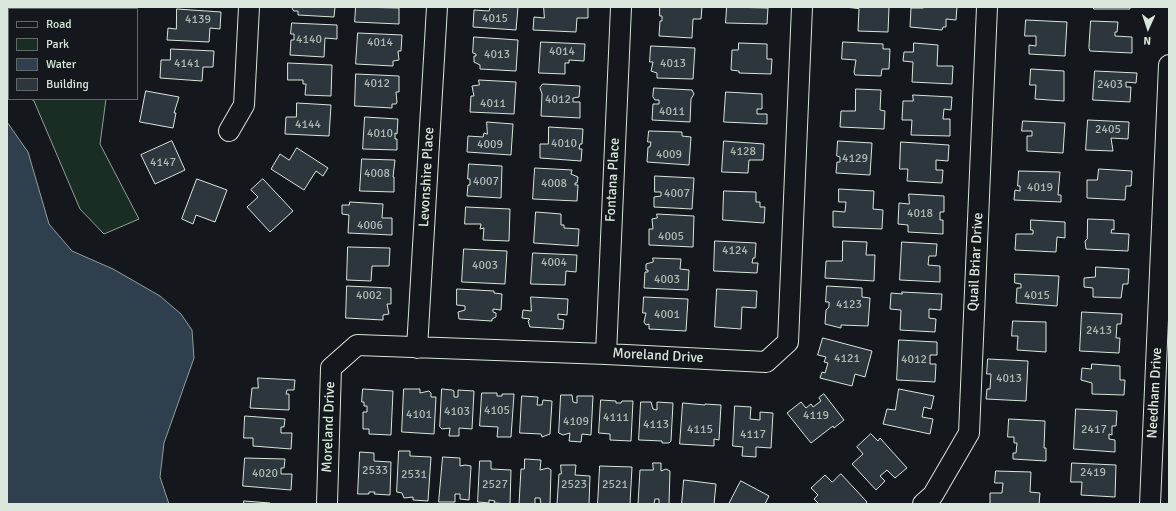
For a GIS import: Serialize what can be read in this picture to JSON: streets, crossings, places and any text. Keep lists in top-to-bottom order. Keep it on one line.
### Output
{"streets":{"street":["Levonshire Place","Fontana Place","Quail Briar Drive","Moreland Drive","Needham Drive"]},"crossings":[["Levonshire Place","Moreland Drive"],["Fontana Place","Moreland Drive"]],"house_numbers":["4015","4139","4140","4014","4014","4013","4141","4013","4012","2403","4012","4011","4011","4144","2405","4010","4010","4009","4128","4009","4129","4147","4008","4007","4008","4019","4007","4018","4006","4005","4124","4004","4003","4003","4002","4015","4123","4001","2413","4121","4012","4013","4105","4103","4101","4119","4111","4109","4113","4115","2417","4117","2533","2419","4020","2531","2527","2523","2521"],"legend":["Road","Park","Water","Building"],"north":"bottom"}
